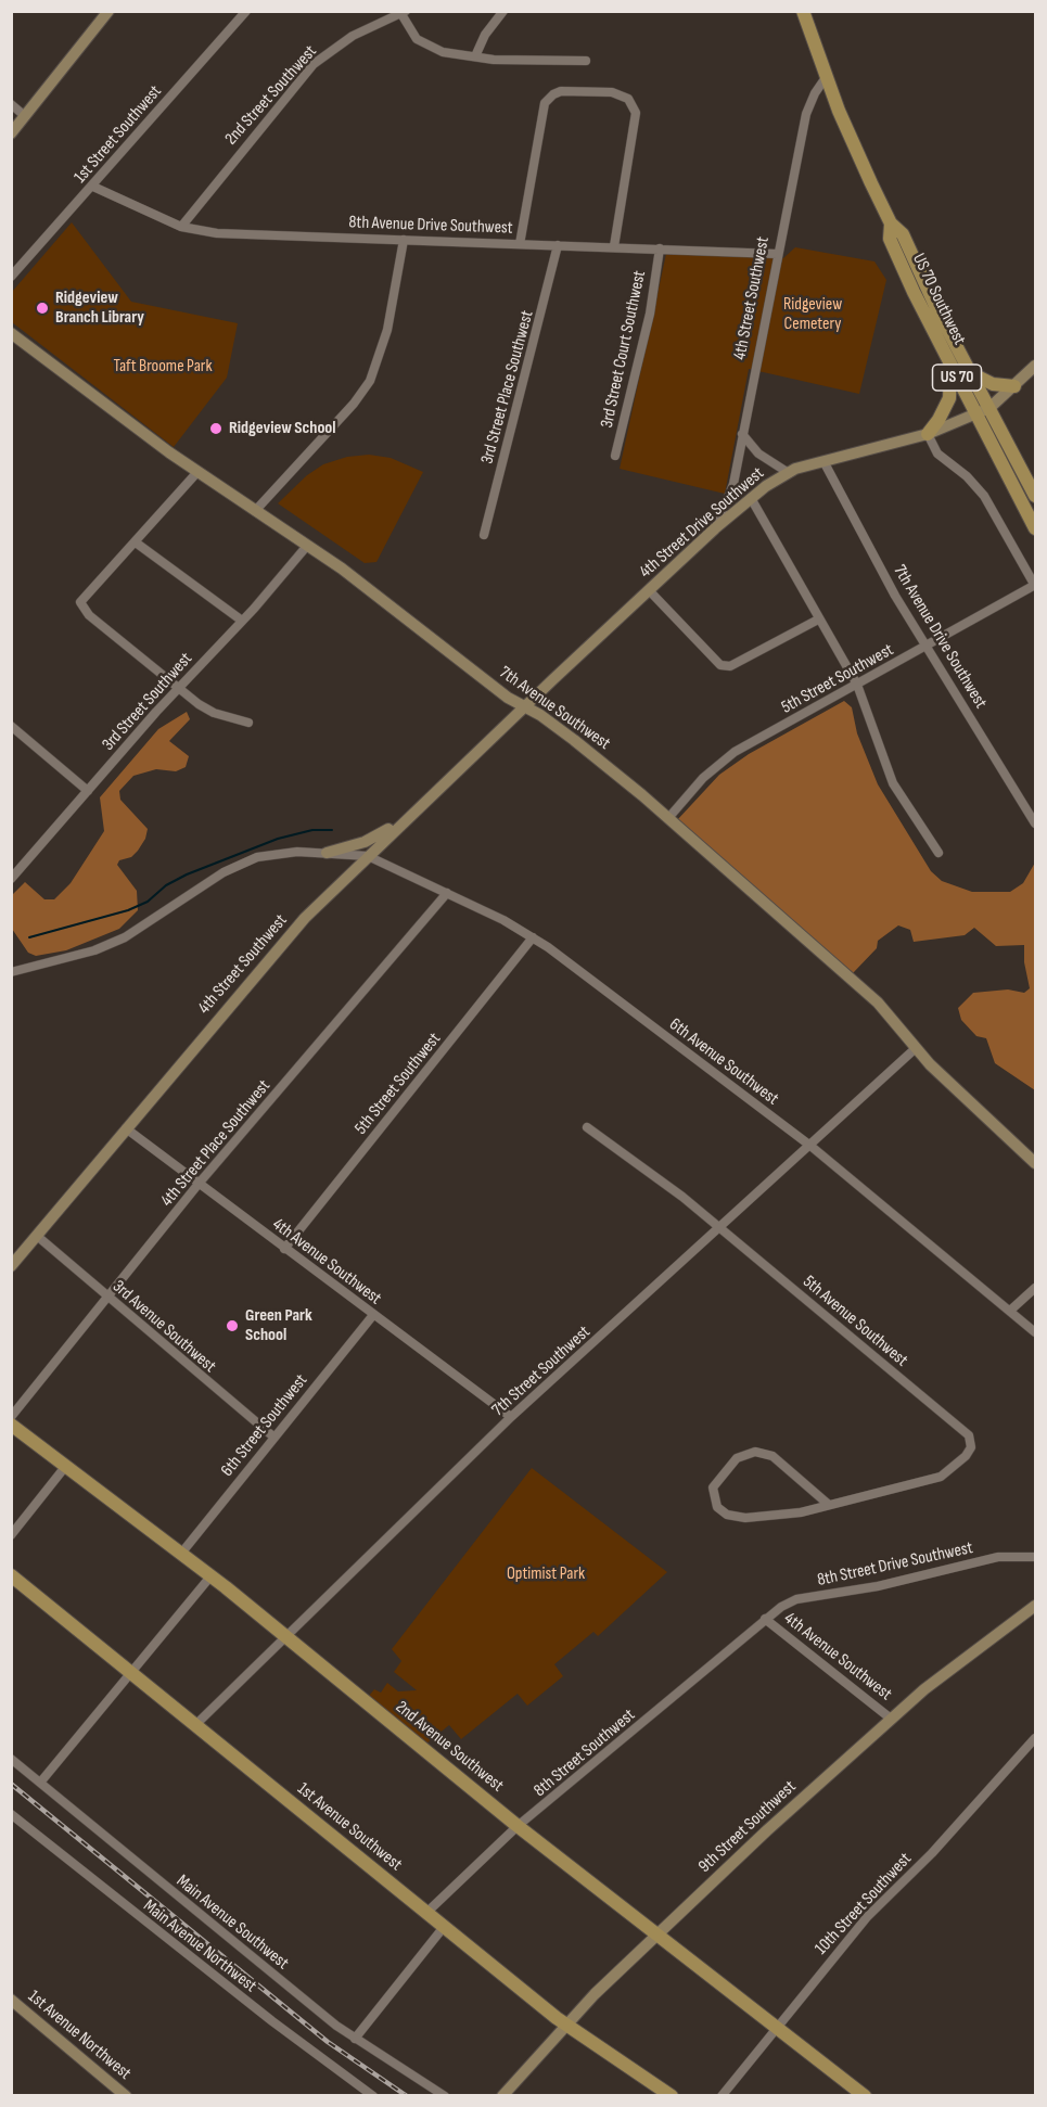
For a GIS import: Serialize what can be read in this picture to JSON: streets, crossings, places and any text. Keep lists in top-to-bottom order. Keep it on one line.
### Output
{"streets":{"main road":["US 70 Southwest","US 70","2nd Avenue Southwest","1st Avenue Southwest"],"street":["2nd Street Southwest","1st Street Southwest","8th Avenue Drive Southwest","4th Street Southwest","3rd Street Court Southwest","3rd Street Place Southwest","4th Street Drive Southwest","7th Avenue Drive Southwest","5th Street Southwest","3rd Street Southwest","7th Avenue Southwest","6th Avenue Southwest","4th Street Place Southwest","4th Avenue Southwest","5th Avenue Southwest","3rd Avenue Southwest","7th Street Southwest","6th Street Southwest","8th Street Drive Southwest","8th Street Southwest","9th Street Southwest","10th Street Southwest","Main Avenue Southwest","Main Avenue Northwest","1st Avenue Northwest"]},"crossings":[["2nd Street Southwest","8th Avenue Drive Southwest"],["1st Street Southwest","8th Avenue Drive Southwest"],["8th Avenue Drive Southwest","4th Street Southwest"],["8th Avenue Drive Southwest","3rd Street Court Southwest"],["8th Avenue Drive Southwest","3rd Street Place Southwest"],["4th Street Southwest","US 70 Southwest"],["4th Street Southwest","4th Street Drive Southwest"],["4th Street Southwest","7th Avenue Southwest"],["4th Street Southwest","6th Avenue Southwest"],["4th Street Southwest","4th Avenue Southwest"],["4th Street Southwest","3rd Avenue Southwest"],["US 70 Southwest","4th Street Drive Southwest"],["4th Street Drive Southwest","7th Avenue Drive Southwest"],["4th Street Drive Southwest","7th Avenue Southwest"],["7th Avenue Drive Southwest","5th Street Southwest"],["5th Street Southwest","7th Avenue Southwest"],["5th Street Southwest","6th Avenue Southwest"],["5th Street Southwest","4th Avenue Southwest"],["3rd Street Southwest","7th Avenue Southwest"],["7th Avenue Southwest","7th Street Southwest"],["6th Avenue Southwest","4th Street Place Southwest"],["6th Avenue Southwest","7th Street Southwest"],["4th Street Place Southwest","4th Avenue Southwest"],["4th Street Place Southwest","3rd Avenue Southwest"],["4th Avenue Southwest","7th Street Southwest"],["4th Avenue Southwest","6th Street Southwest"],["4th Avenue Southwest","8th Street Drive Southwest"],["4th Avenue Southwest","8th Street Southwest"],["4th Avenue Southwest","9th Street Southwest"],["5th Avenue Southwest","7th Street Southwest"],["3rd Avenue Southwest","6th Street Southwest"],["7th Street Southwest","2nd Avenue Southwest"],["7th Street Southwest","1st Avenue Southwest"],["6th Street Southwest","2nd Avenue Southwest"],["8th Street Drive Southwest","8th Street Southwest"],["2nd Avenue Southwest","8th Street Southwest"],["2nd Avenue Southwest","9th Street Southwest"],["2nd Avenue Southwest","10th Street Southwest"],["8th Street Southwest","1st Avenue Southwest"],["1st Avenue Southwest","9th Street Southwest"]],"parks":["Ridgeview Cemetery","Taft Broome Park","Optimist Park"],"places":["Ridgeview Branch Library","Ridgeview School","Green Park School"]}
